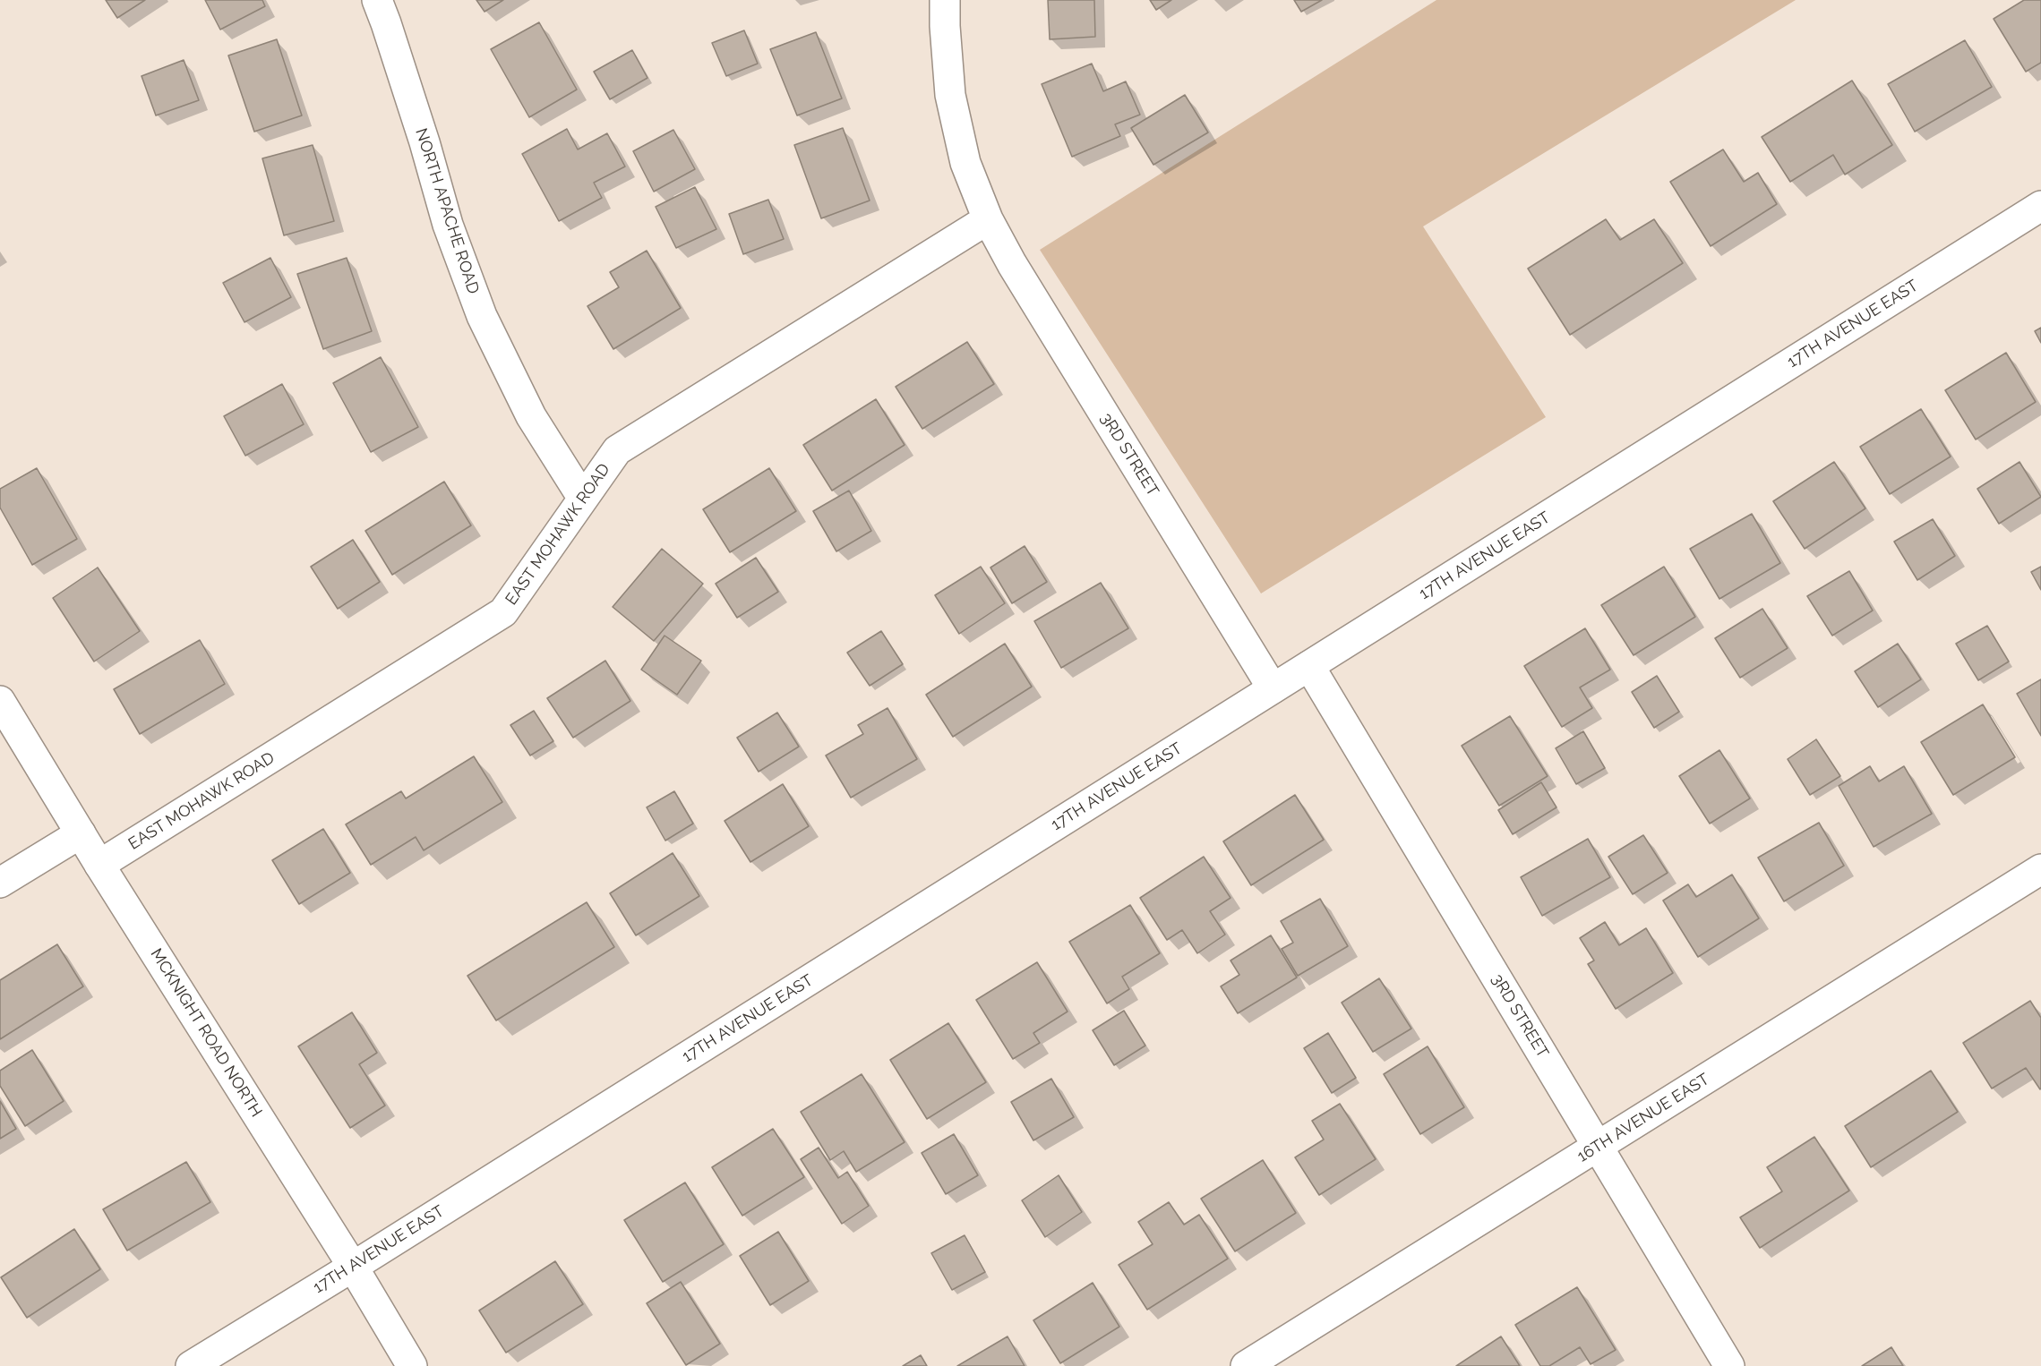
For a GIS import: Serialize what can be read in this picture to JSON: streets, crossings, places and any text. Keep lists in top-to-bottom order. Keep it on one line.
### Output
{"streets":{"street":["NORTH APACHE ROAD","17TH AVENUE EAST","3RD STREET","EAST MOHAWK ROAD","MCKNIGHT ROAD NORTH","16TH AVENUE EAST"]},"crossings":[["NORTH APACHE ROAD","EAST MOHAWK ROAD"],["17TH AVENUE EAST","3RD STREET"],["17TH AVENUE EAST","MCKNIGHT ROAD NORTH"],["3RD STREET","EAST MOHAWK ROAD"],["3RD STREET","16TH AVENUE EAST"],["EAST MOHAWK ROAD","MCKNIGHT ROAD NORTH"]]}
